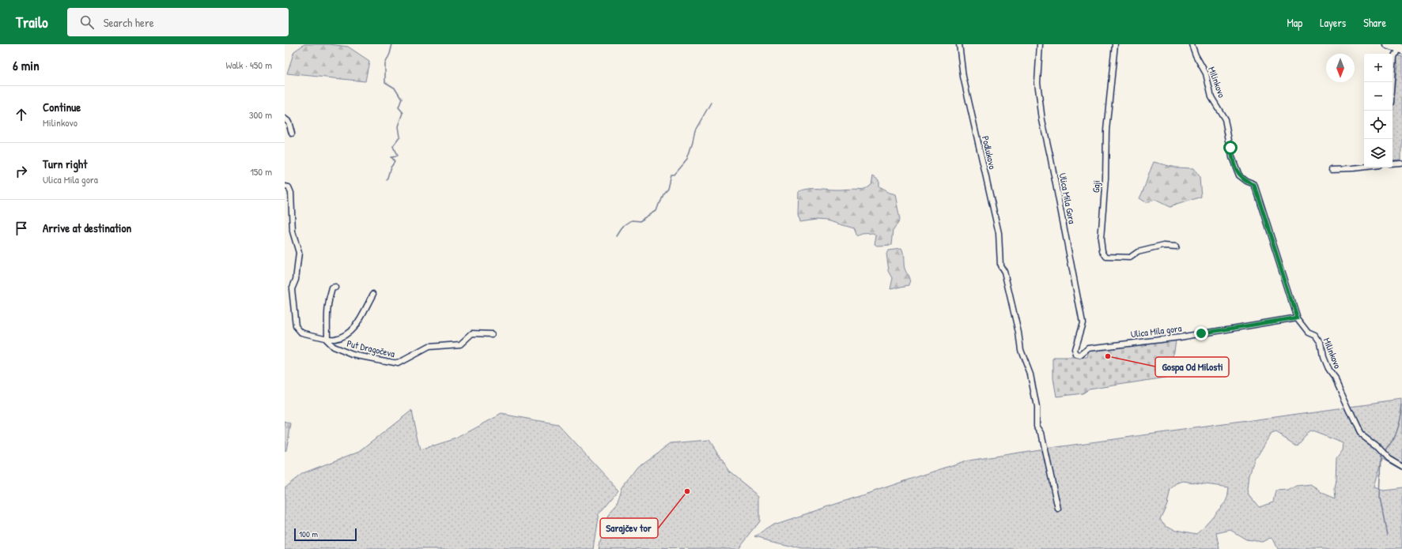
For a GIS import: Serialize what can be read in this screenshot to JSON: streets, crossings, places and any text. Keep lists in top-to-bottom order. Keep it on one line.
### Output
{"streets":{"street":["Milinkovo","Podlukovo","Gaji","Ulica Mila Gora","Ulica Mila gora","Put Dragočeva"]},"crossings":[["Milinkovo","Ulica Mila gora"],["Ulica Mila Gora","Ulica Mila gora"]],"places":["Gospa Od Milosti","Sarajčev tor"],"scale_bar":"100 m","north":"bottom","page":{"header":"Trailo","search":"Search here","nav":["Map","Layers","Share"],"heading":["6 min","Walk · 450 m"],"map_buttons":["+","−"],"list":[["Continue","Milinkovo","300 m"],["Turn right","Ulica Mila gora","150 m"],"Arrive at destination"],"scale":"100 m"}}
